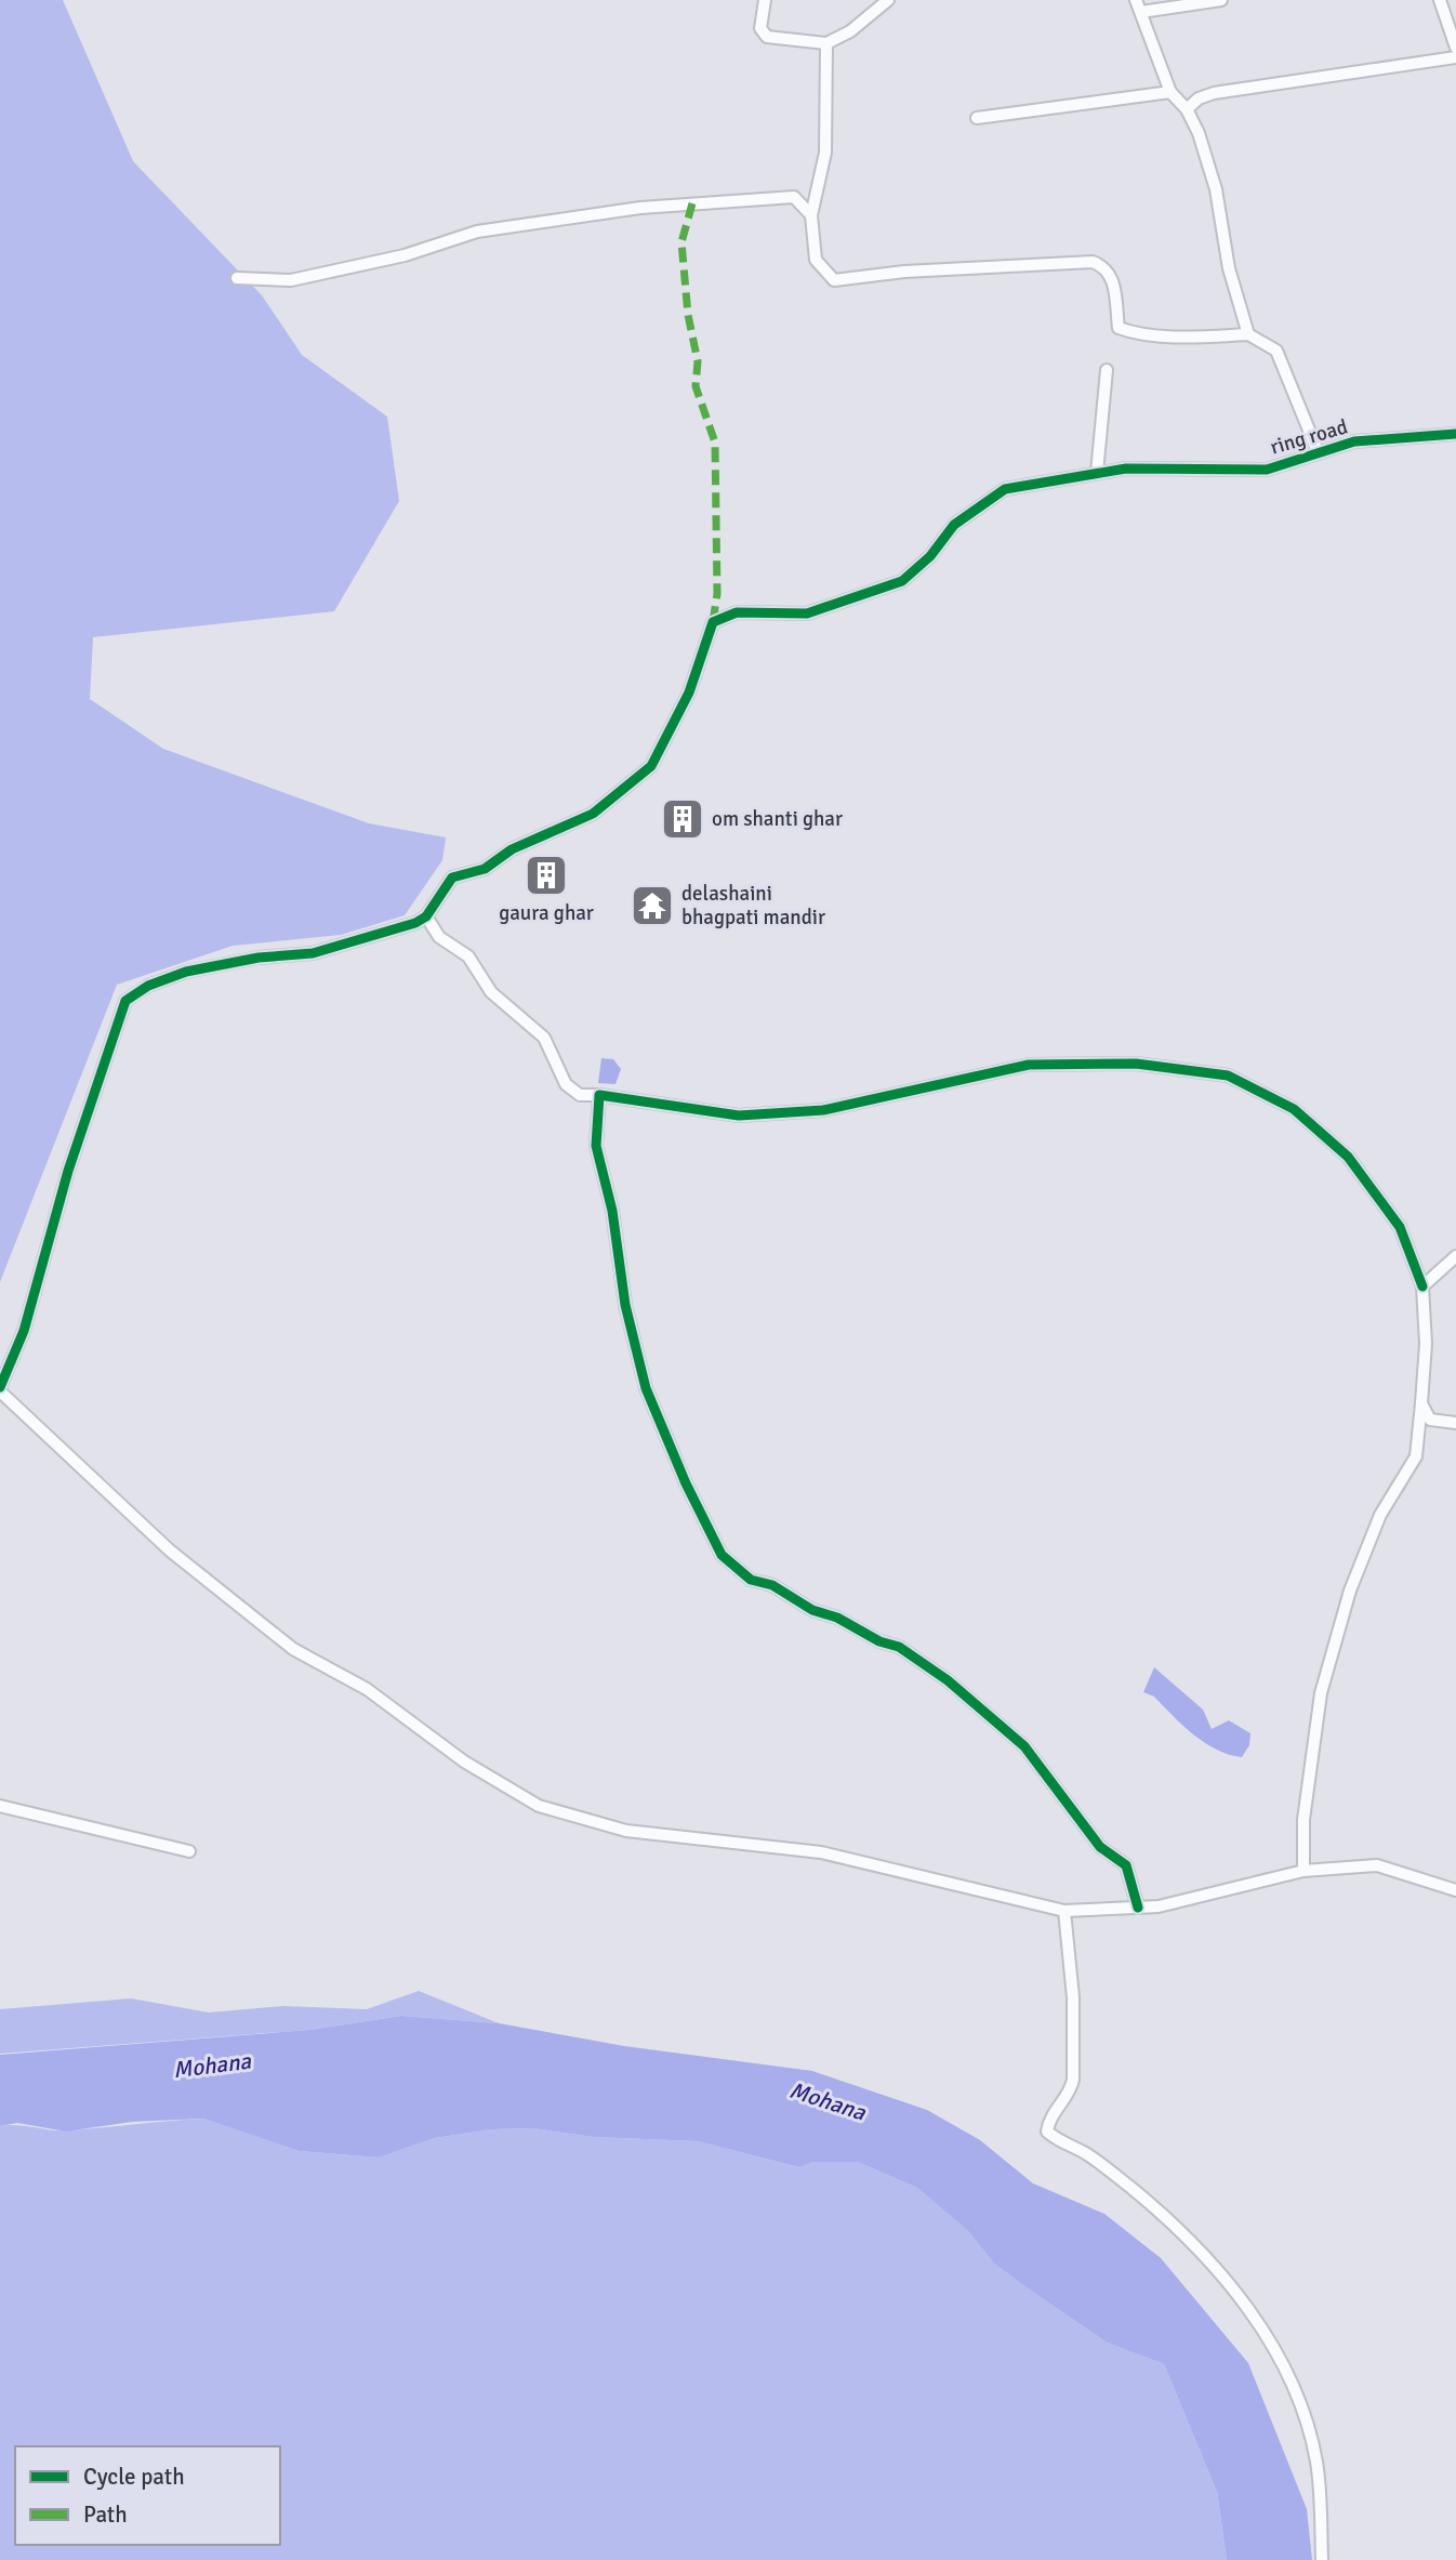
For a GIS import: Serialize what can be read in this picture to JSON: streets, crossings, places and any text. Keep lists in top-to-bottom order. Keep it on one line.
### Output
{"streets":{"street":["ring road"]},"water":["Mohana"],"places":{"building":["om shanti ghar","gaura ghar"],"temple":["delashaini bhagpati mandir"]},"legend":["Cycle path","Path"]}
